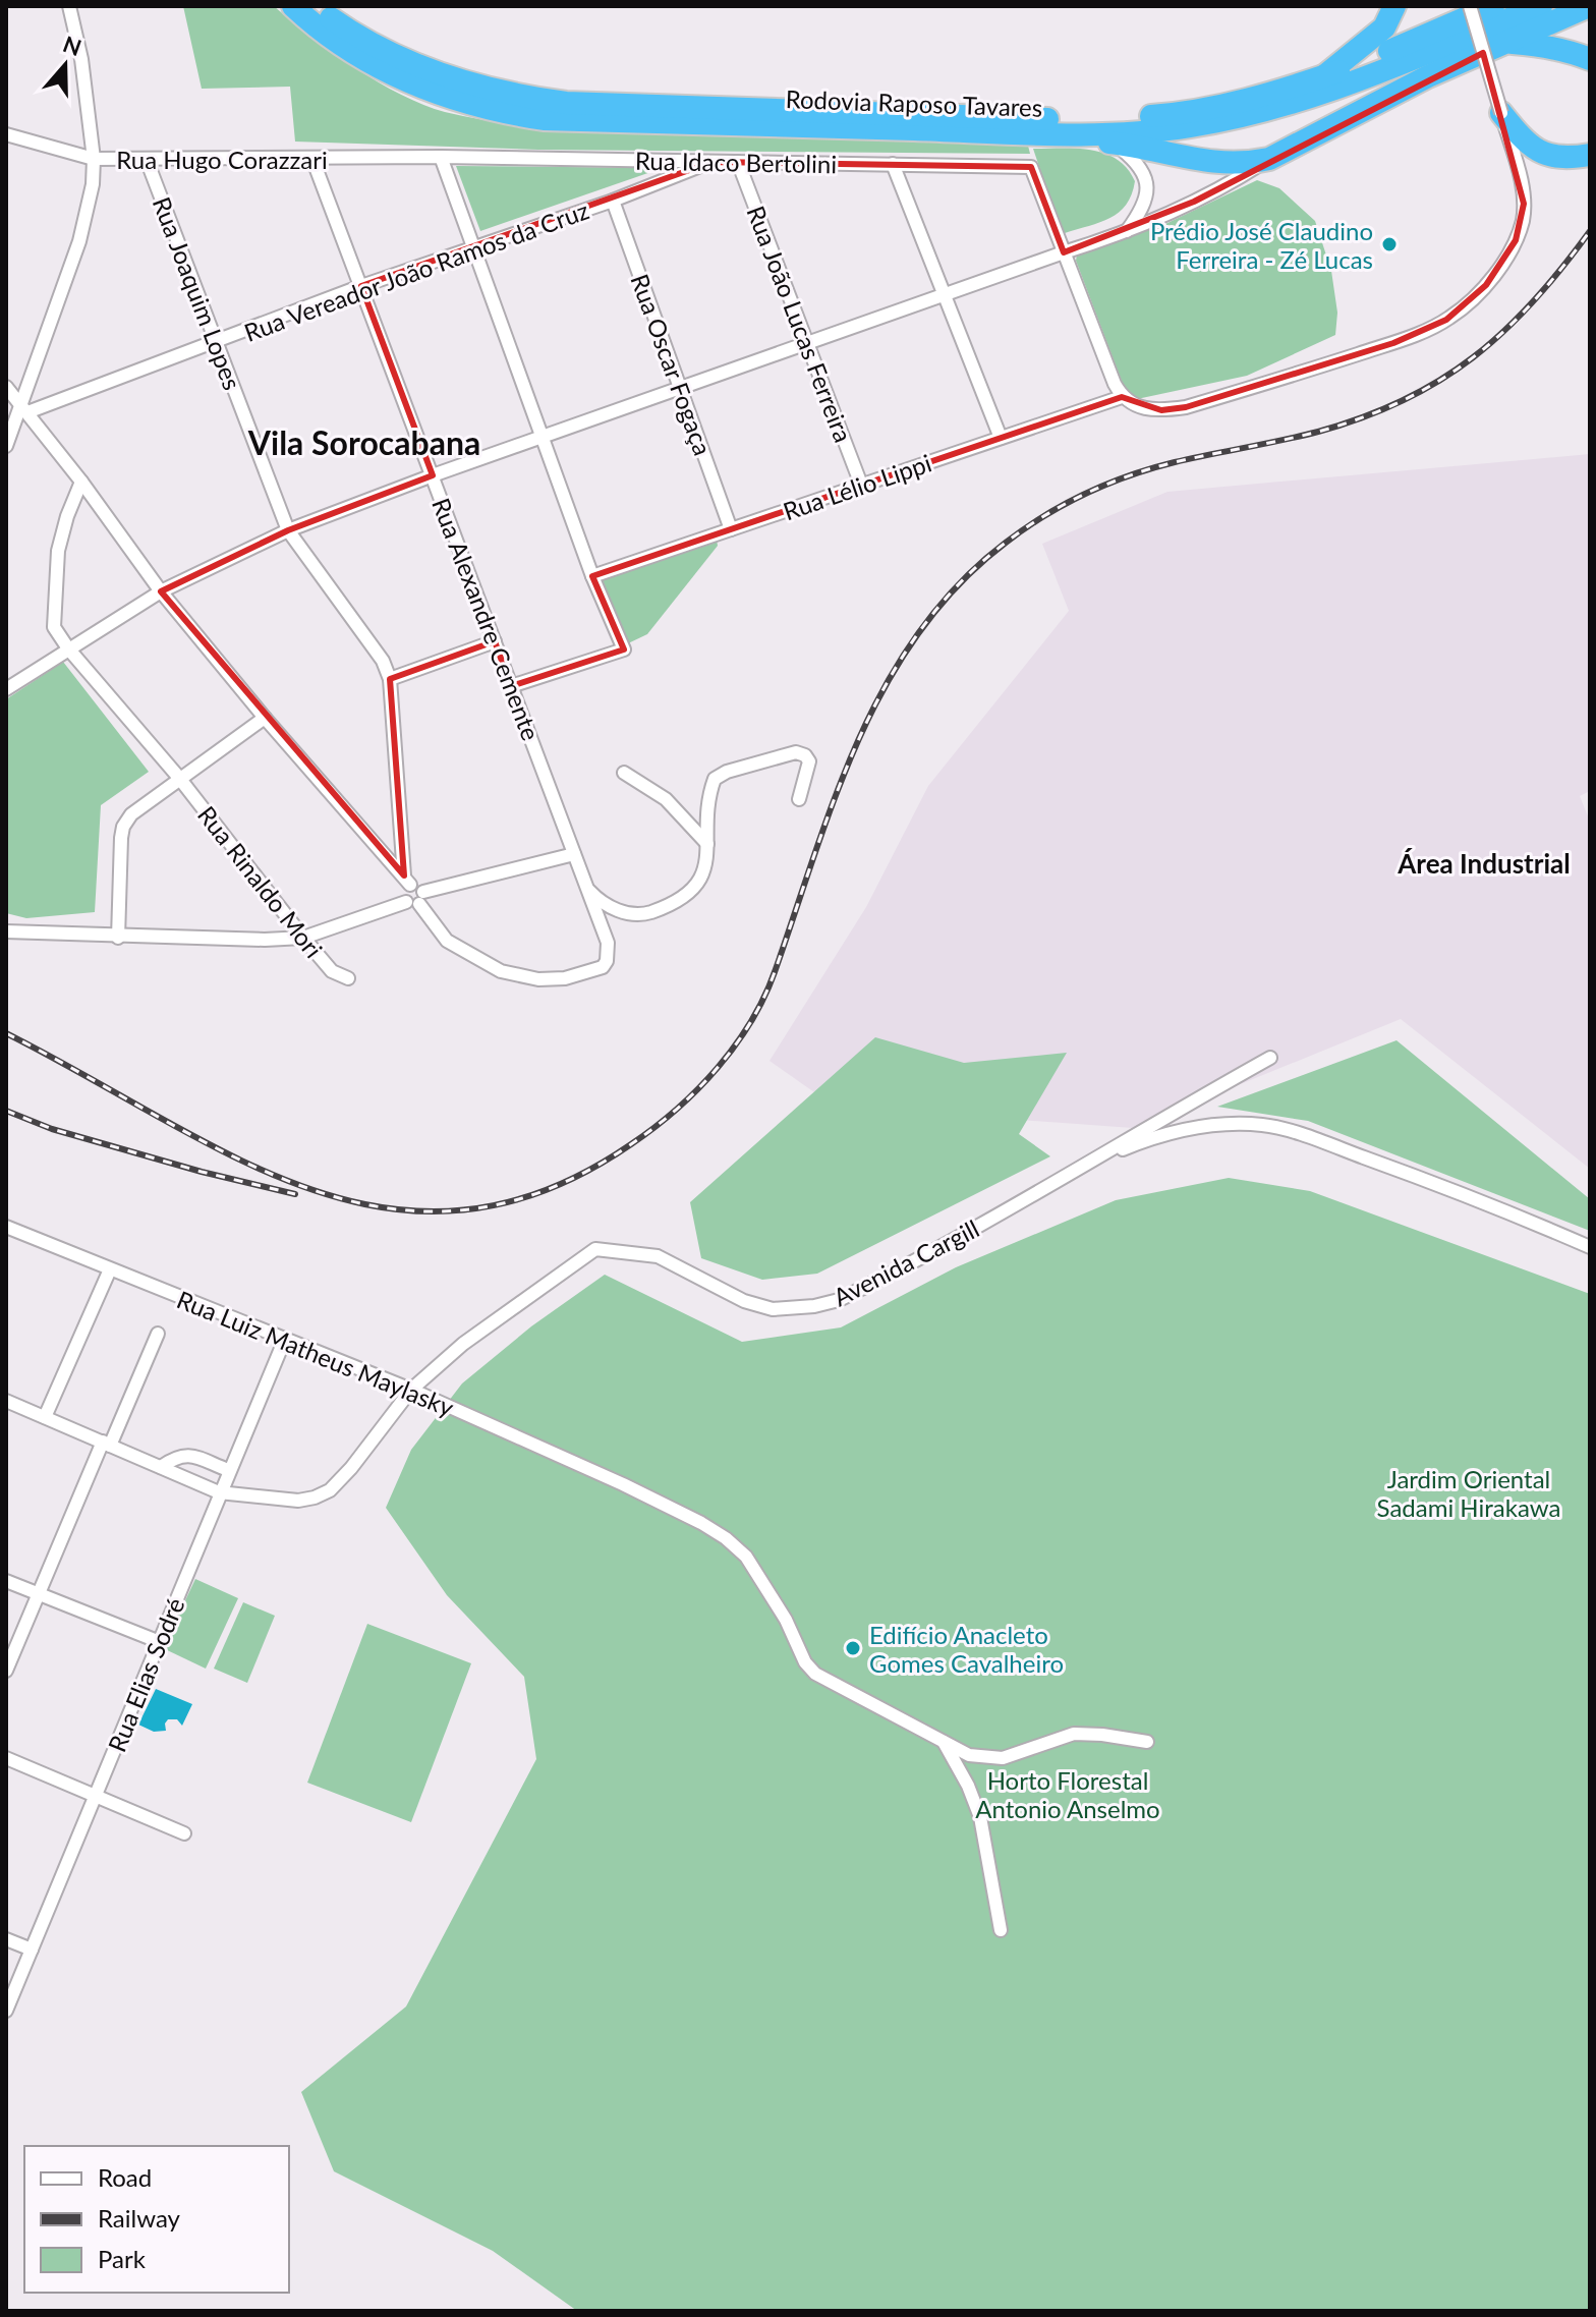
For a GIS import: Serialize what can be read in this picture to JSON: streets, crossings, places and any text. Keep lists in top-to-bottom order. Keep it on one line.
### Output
{"streets":{"highway":["Rodovia Raposo Tavares"],"street":["Rua Hugo Corazzari","Rua Idaco Bertolini","Rua Vereador João Ramos da Cruz","Rua Joaquim Lopes","Rua João Lucas Ferreira","Rua Oscar Fogaça","Rua Lélio Lippi","Rua Alexandre Cemente","Rua Rinaldo Mori","Avenida Cargill","Rua Luiz Matheus Maylasky","Rua Elias Sodré"]},"crossings":[["Rua Hugo Corazzari","Rua Idaco Bertolini"],["Rua Hugo Corazzari","Rua Joaquim Lopes"],["Rua Hugo Corazzari","Rua Alexandre Cemente"],["Rua Idaco Bertolini","Rua Vereador João Ramos da Cruz"],["Rua Idaco Bertolini","Rua João Lucas Ferreira"],["Rua Vereador João Ramos da Cruz","Rua Joaquim Lopes"],["Rua Vereador João Ramos da Cruz","Rua Oscar Fogaça"],["Rua Vereador João Ramos da Cruz","Rua Alexandre Cemente"],["Rua João Lucas Ferreira","Rua Lélio Lippi"],["Rua Oscar Fogaça","Rua Lélio Lippi"],["Avenida Cargill","Rua Luiz Matheus Maylasky"],["Avenida Cargill","Rua Elias Sodré"],["Rua Luiz Matheus Maylasky","Rua Elias Sodré"]],"districts":["Vila Sorocabana","Área Industrial"],"parks":["Jardim Oriental Sadami Hirakawa","Horto Florestal Antonio Anselmo"],"places":["Prédio José Claudino Ferreira - Zé Lucas","Edifício Anacleto Gomes Cavalheiro"],"legend":["Road","Railway","Park"],"north":"top"}
